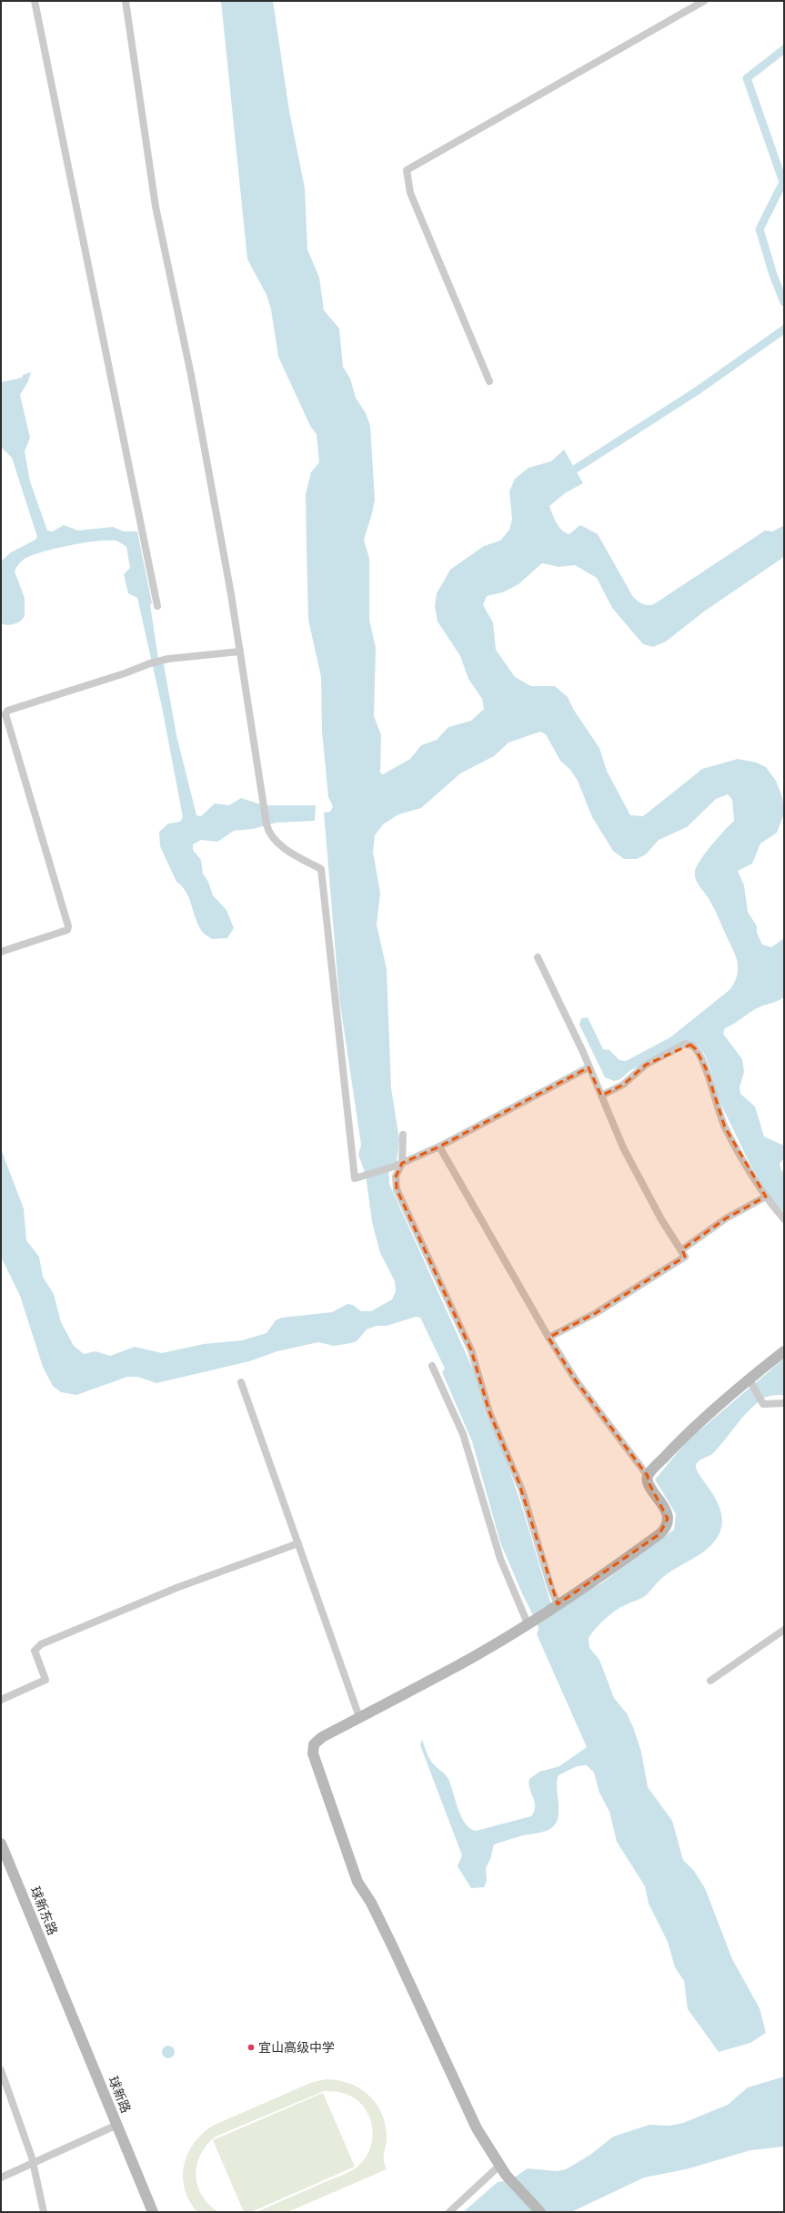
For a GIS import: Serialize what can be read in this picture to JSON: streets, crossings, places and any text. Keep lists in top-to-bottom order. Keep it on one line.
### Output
{"streets":{"street":["球新东路","球新路"]},"crossings":[["球新东路","球新路"]],"places":["宜山高级中学"]}
